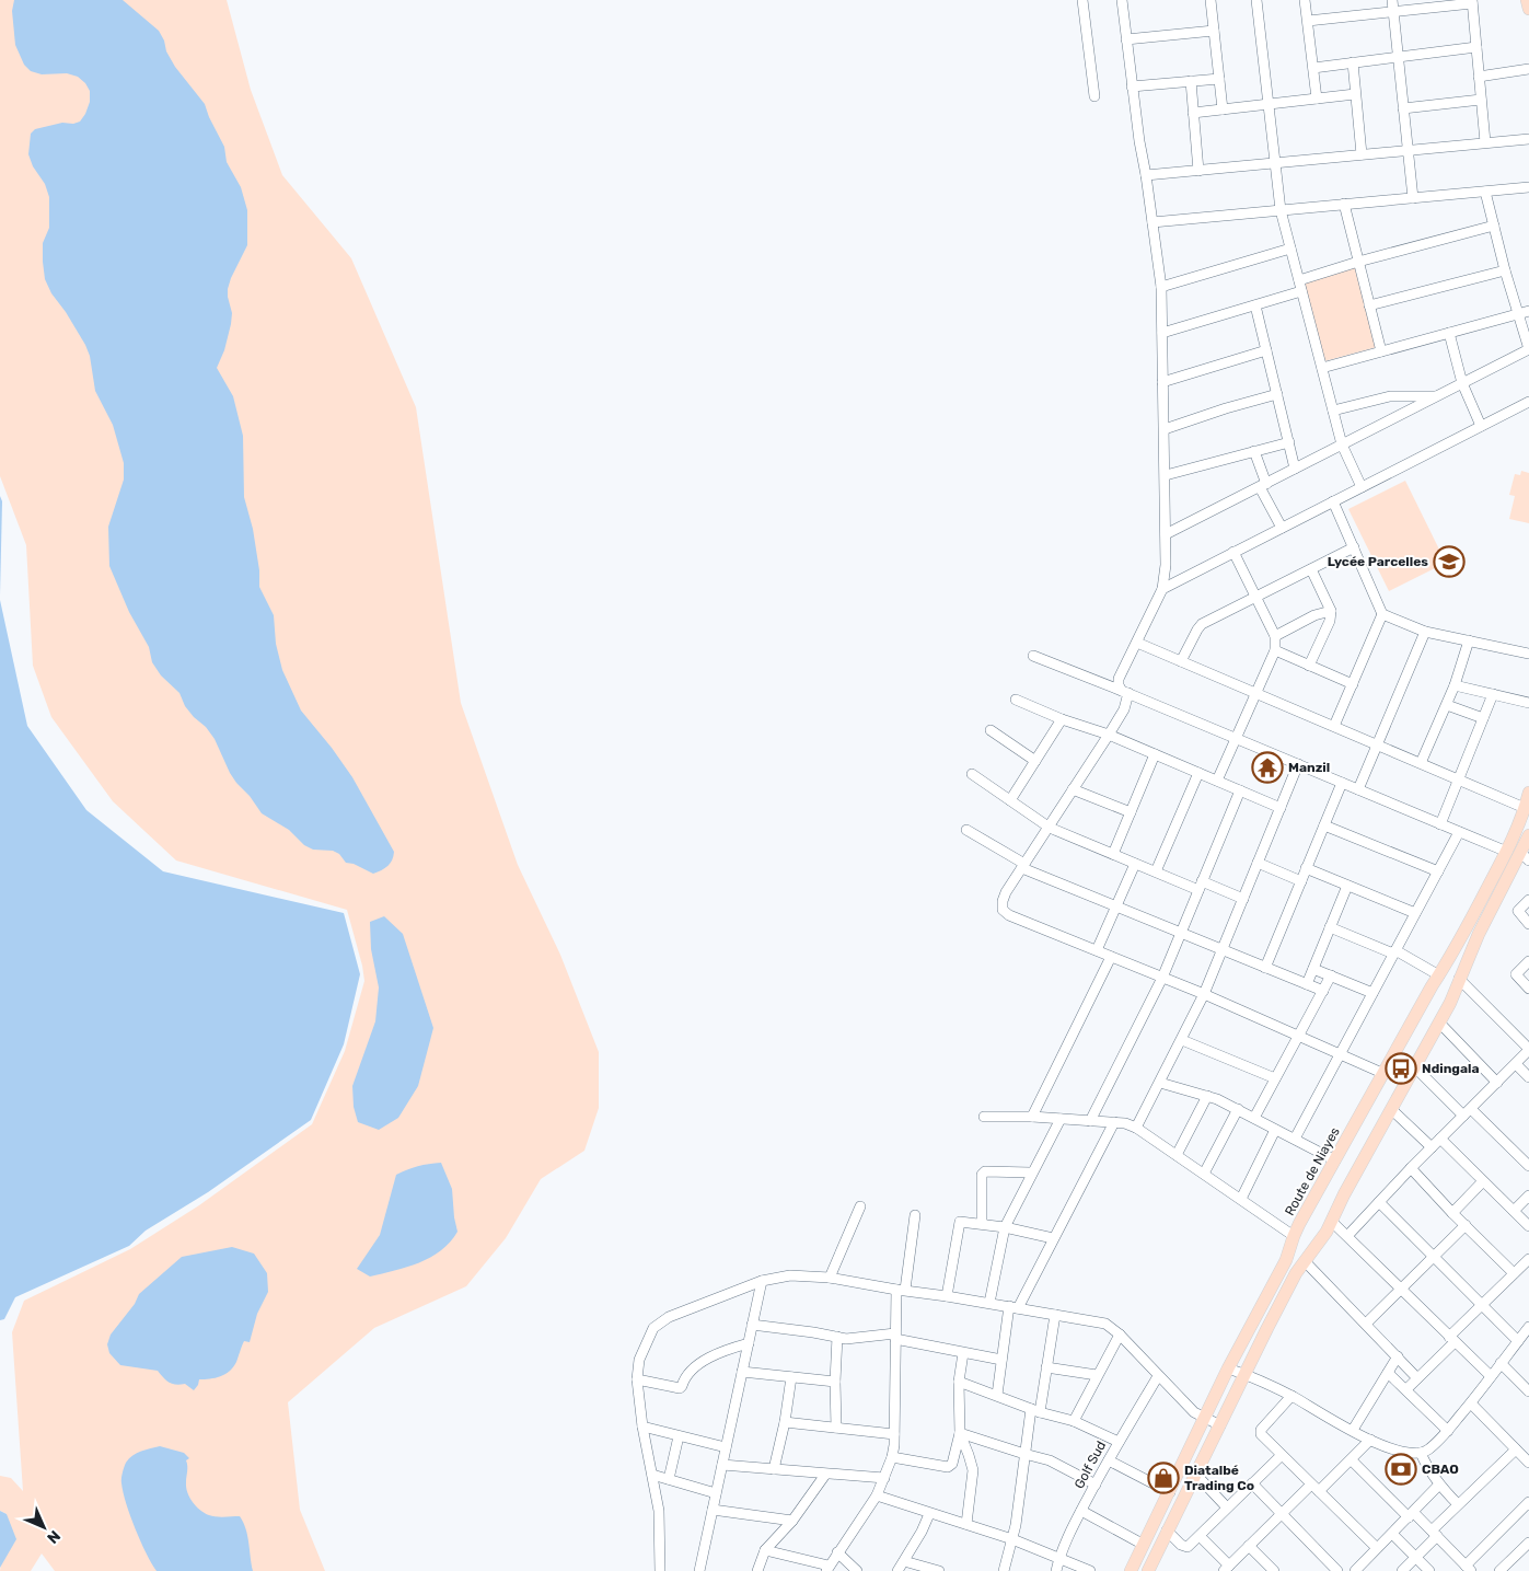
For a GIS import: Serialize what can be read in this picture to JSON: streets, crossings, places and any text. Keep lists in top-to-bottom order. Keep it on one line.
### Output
{"streets":{"main road":["Route de Niayes"],"street":["Golf Sud"]},"places":{"school or university":["Lycée Parcelles"],"temple":["Manzil"],"bus stop":["Ndingala"],"bank":["CBAO"],"shop":["Diatalbé Trading Co"]},"north":"bottom right"}
